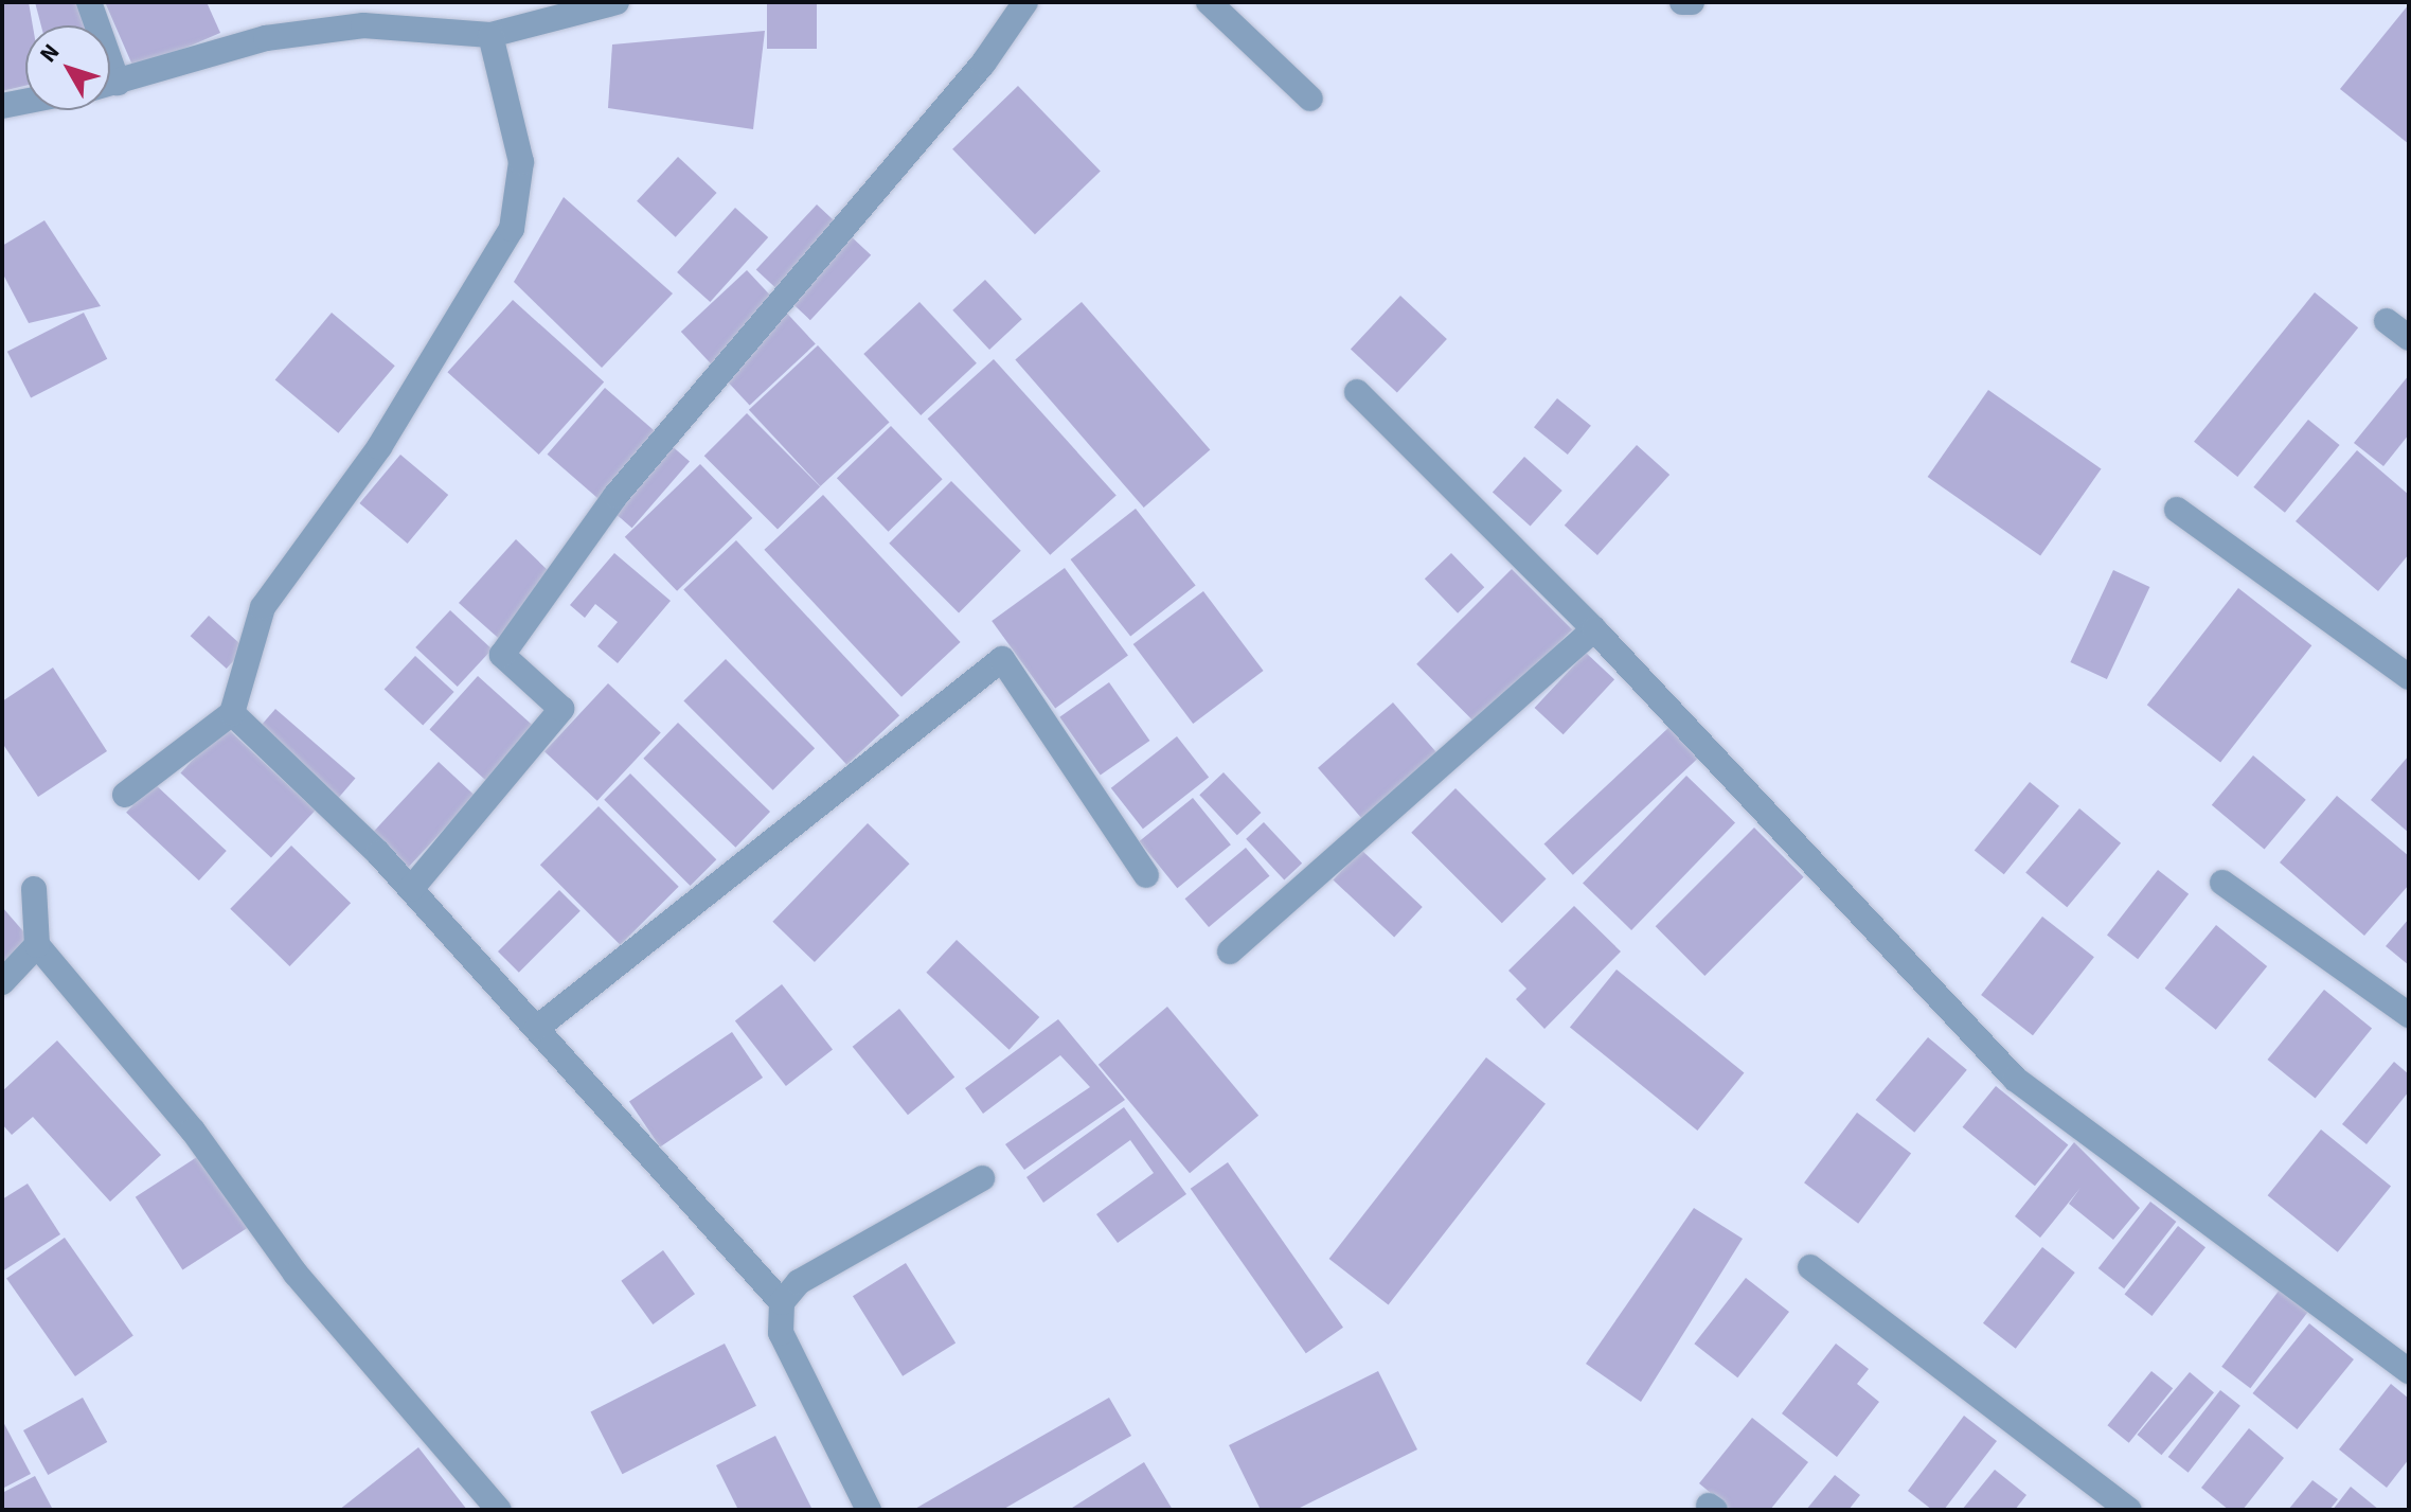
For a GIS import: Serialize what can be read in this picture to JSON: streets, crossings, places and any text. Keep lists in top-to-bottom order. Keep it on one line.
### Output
{"north":"top left"}
